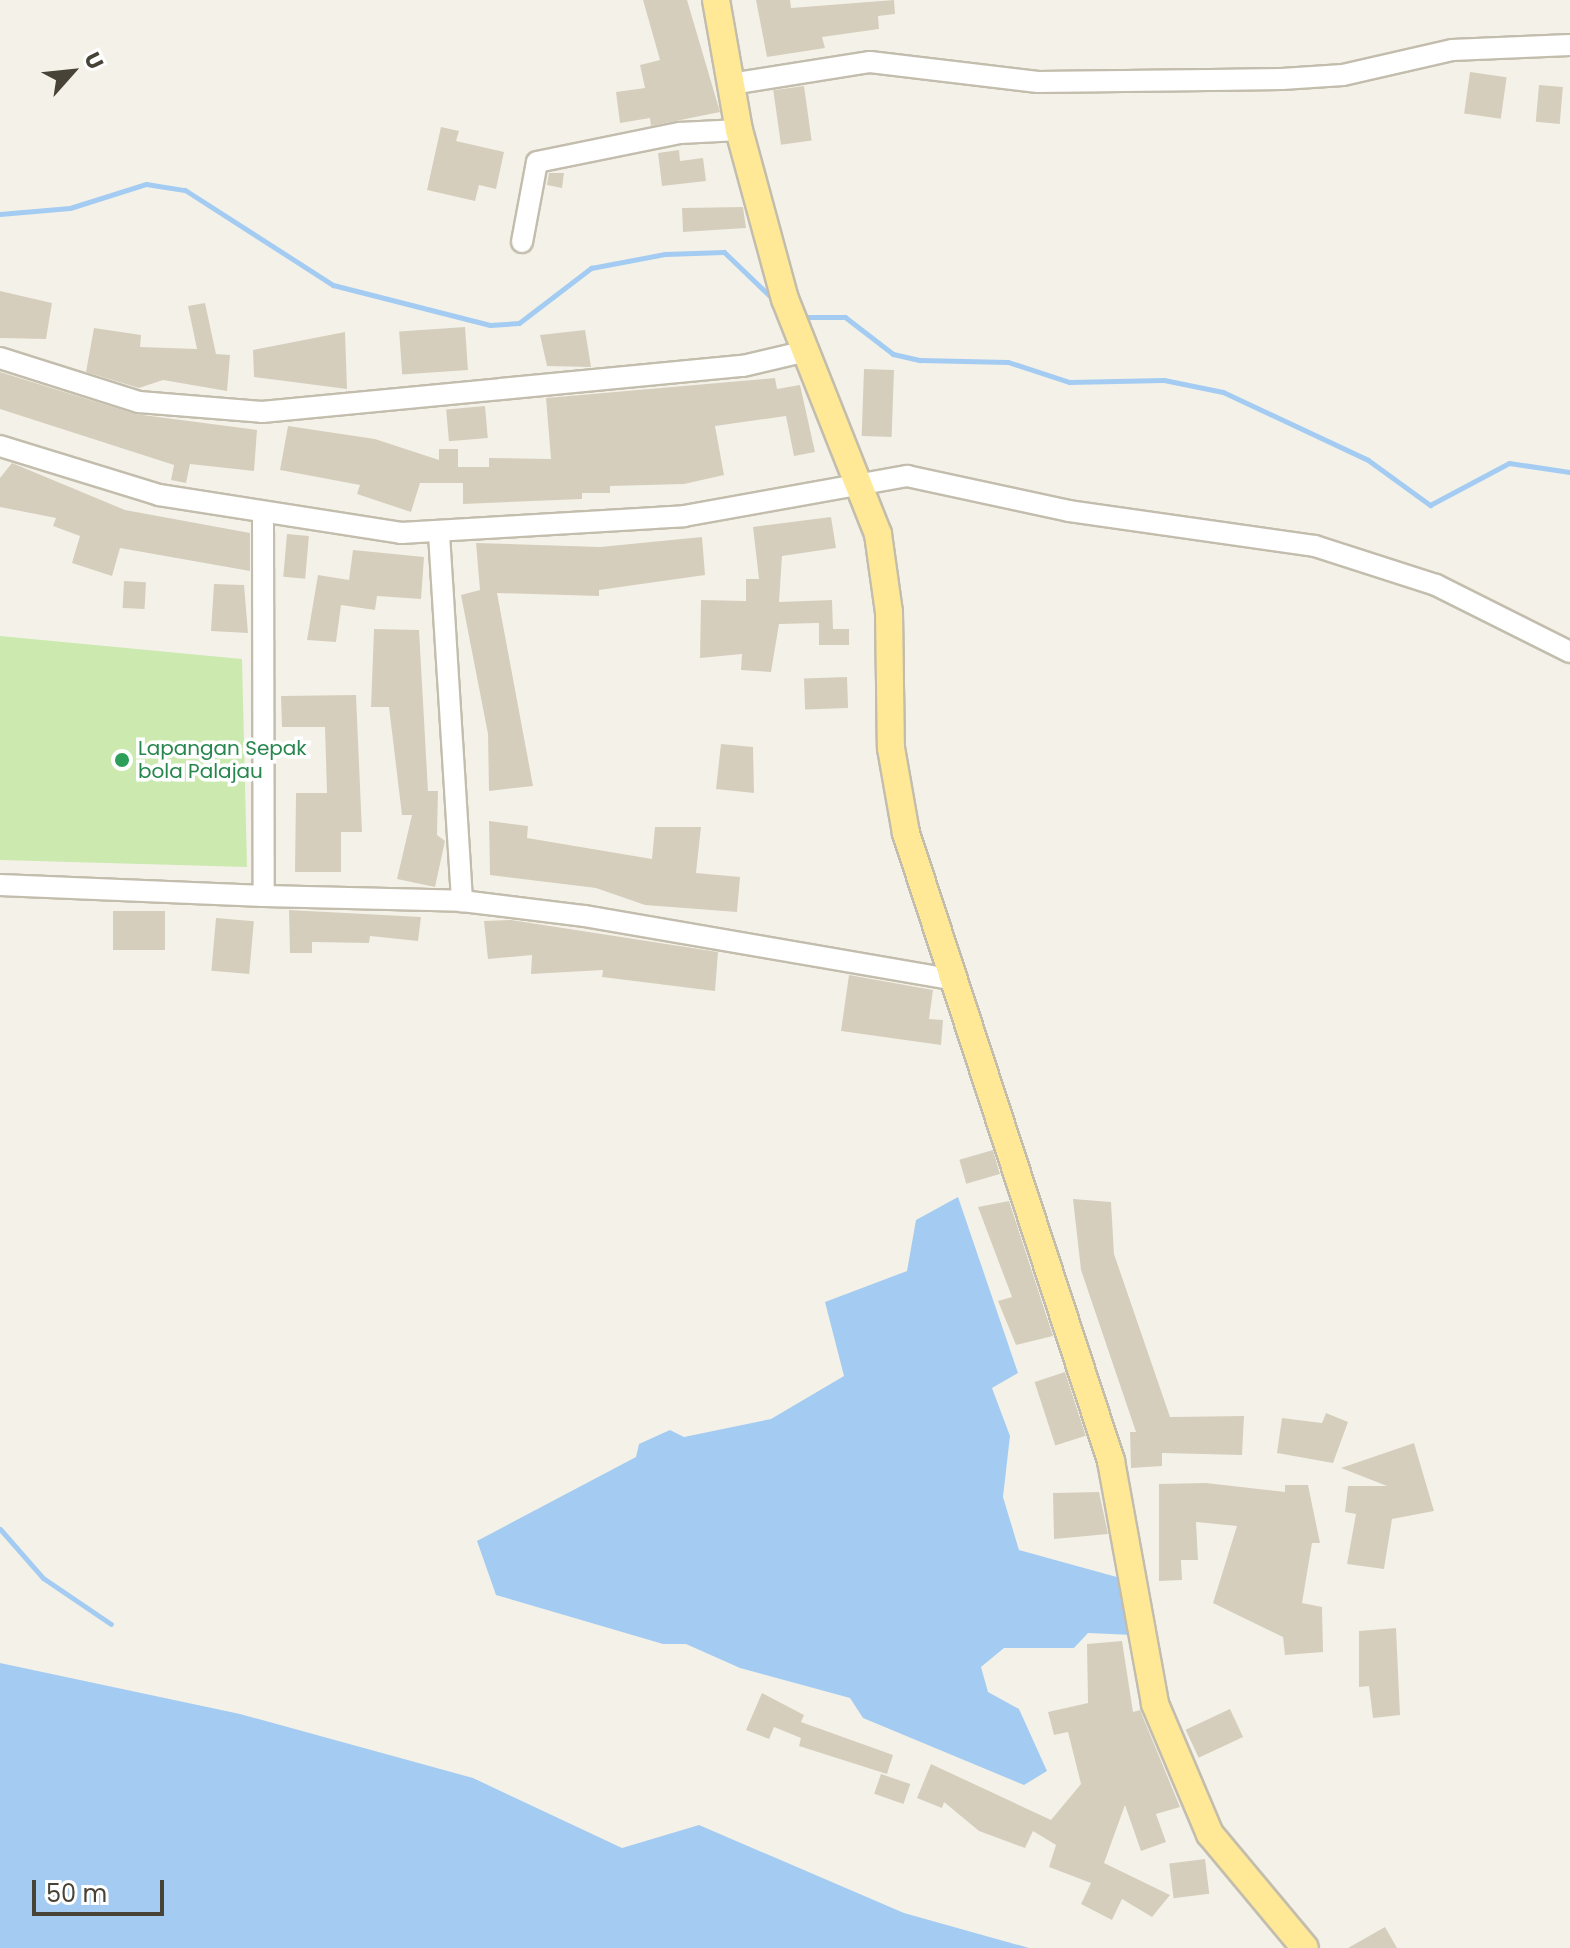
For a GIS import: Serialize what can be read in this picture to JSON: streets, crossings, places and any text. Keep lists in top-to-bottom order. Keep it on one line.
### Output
{"places":["Lapangan Sepak bola Palajau"],"scale_bar":"50 m","north":"top right"}
